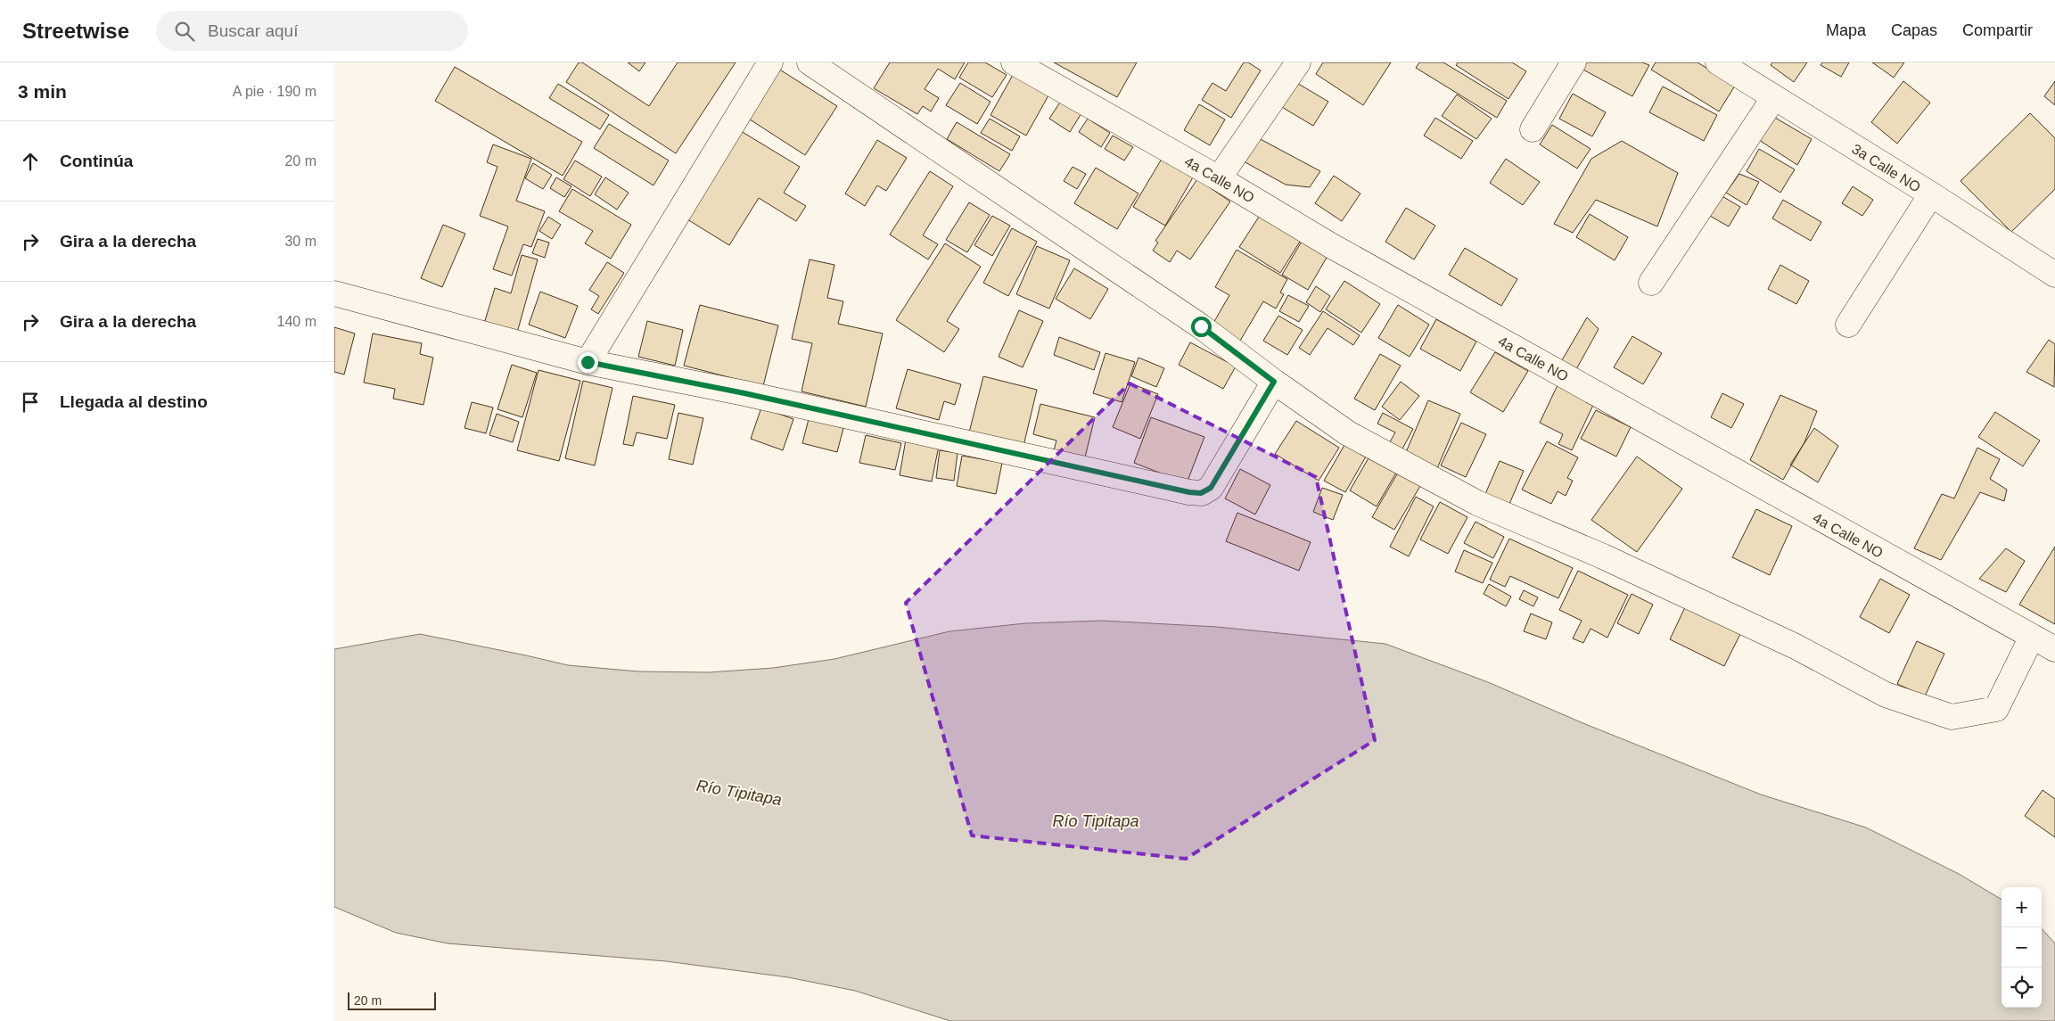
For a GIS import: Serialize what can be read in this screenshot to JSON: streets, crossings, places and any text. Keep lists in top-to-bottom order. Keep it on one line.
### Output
{"streets":{"street":["3a Calle NO","4a Calle NO"]},"water":["Río Tipitapa"],"scale_bar":"20 m","page":{"header":"Streetwise","search":"Buscar aquí","nav":["Mapa","Capas","Compartir"],"heading":["3 min","A pie · 190 m"],"list":[["Continúa","20 m"],["Gira a la derecha","30 m"],["Gira a la derecha","140 m"],"Llegada al destino"],"map_buttons":["+","−"],"scale":"20 m"}}
